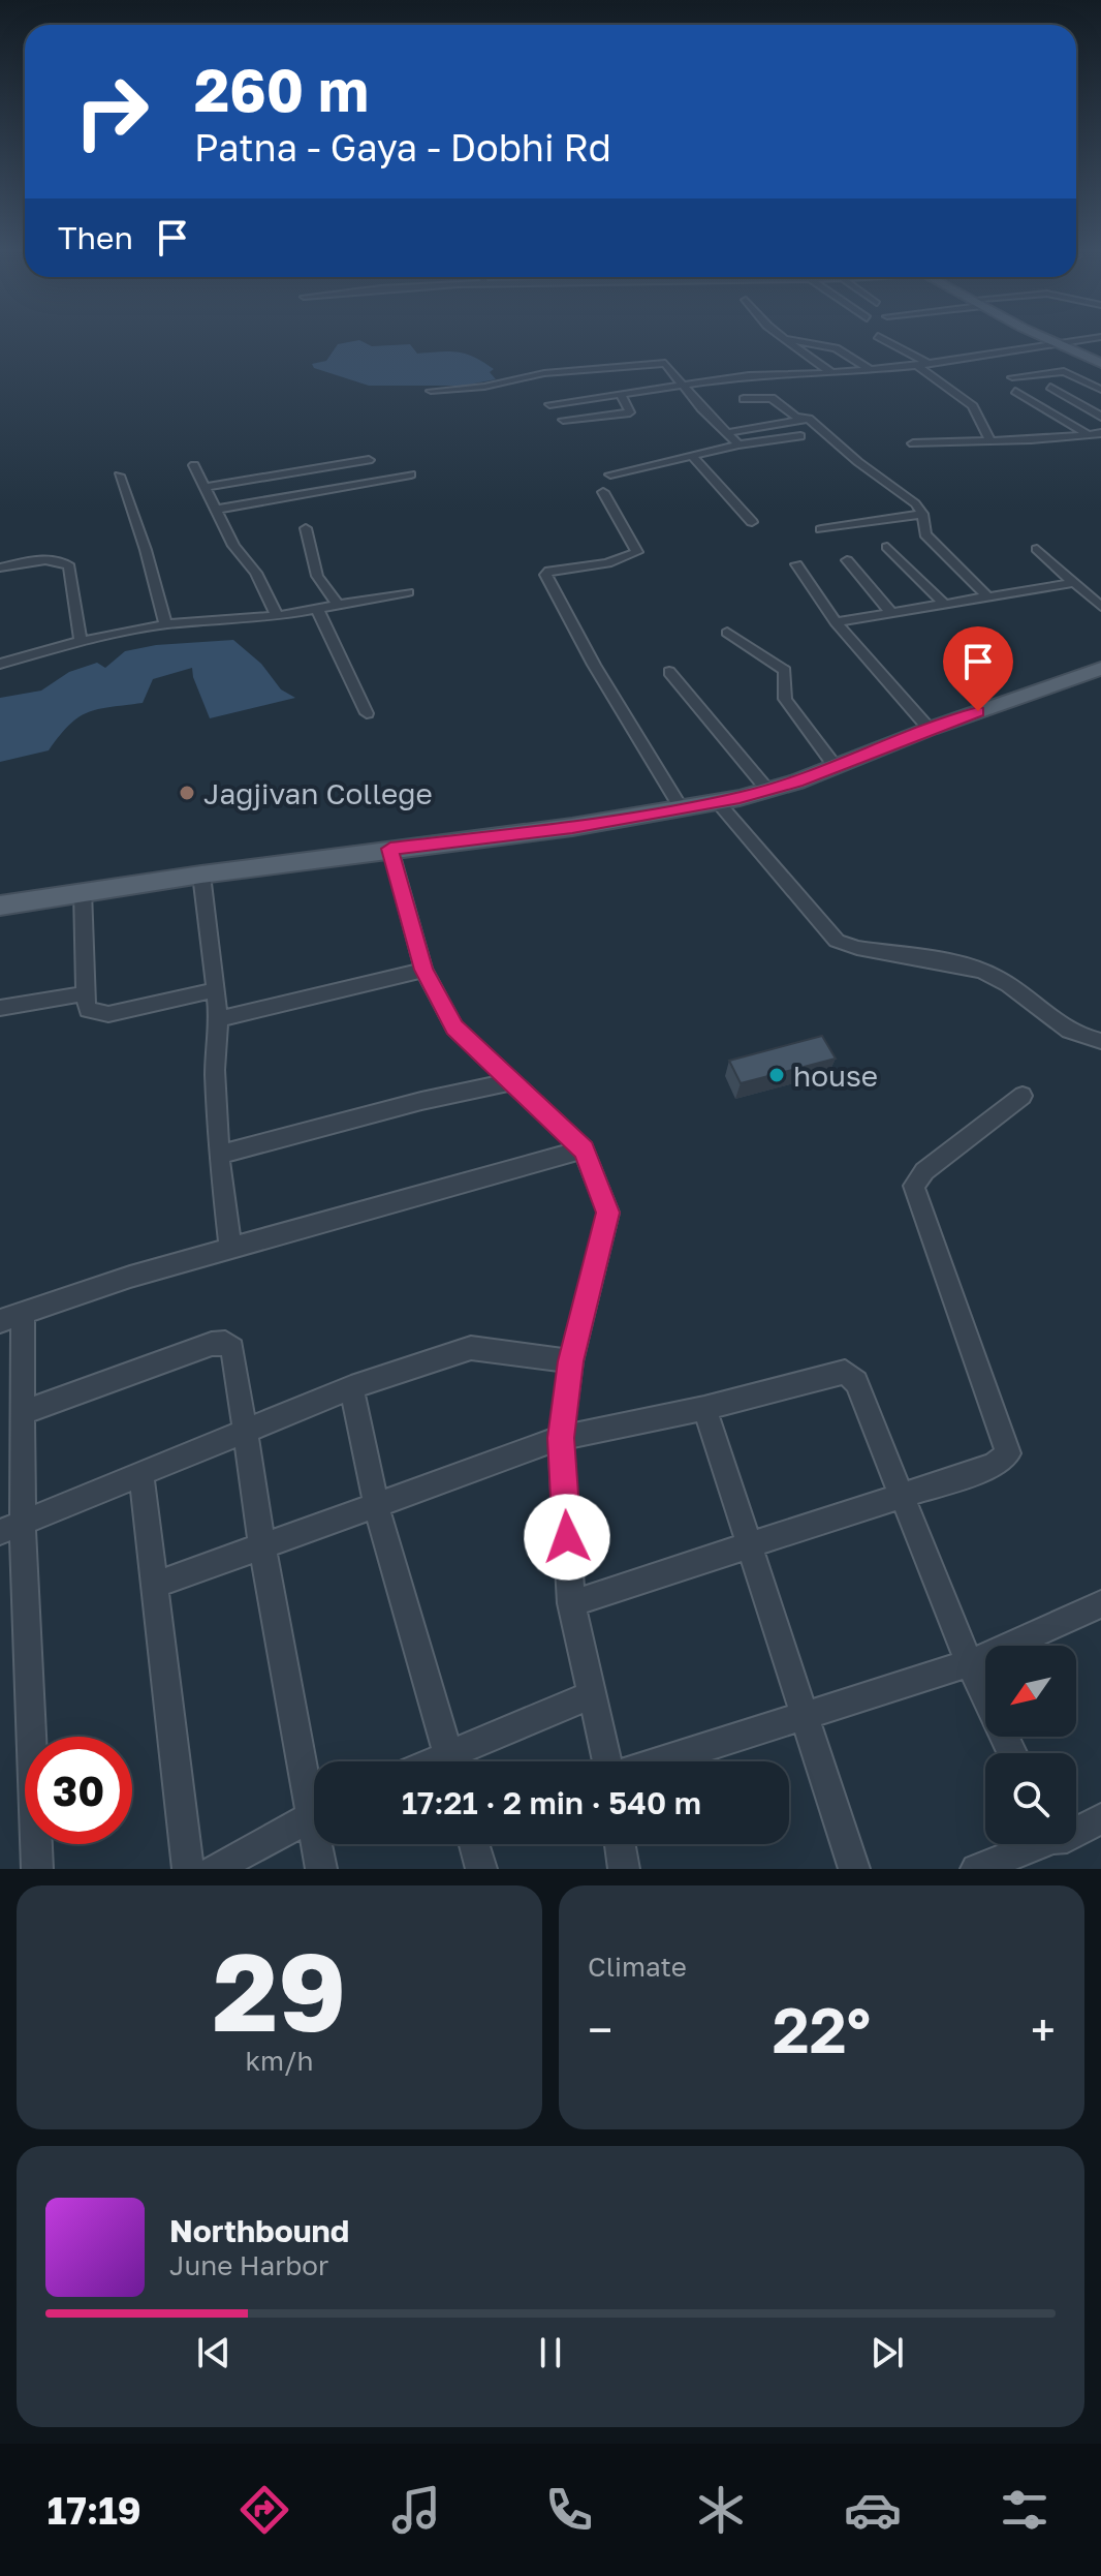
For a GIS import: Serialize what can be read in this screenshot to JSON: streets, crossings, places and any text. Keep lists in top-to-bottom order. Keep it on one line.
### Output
{"places":["Jagjivan College","house"],"north":"bottom left","page":{"turn":["260 m","Patna - Gaya - Dobhi Rd"],"then":"Then","limit":"30","trip":"17:21 · 2 min · 540 m","tile":[["29","km/h"],"Climate"],"heat":["−","22°","+"],"song":["Northbound","June Harbor"],"tabs":"17:19"}}
